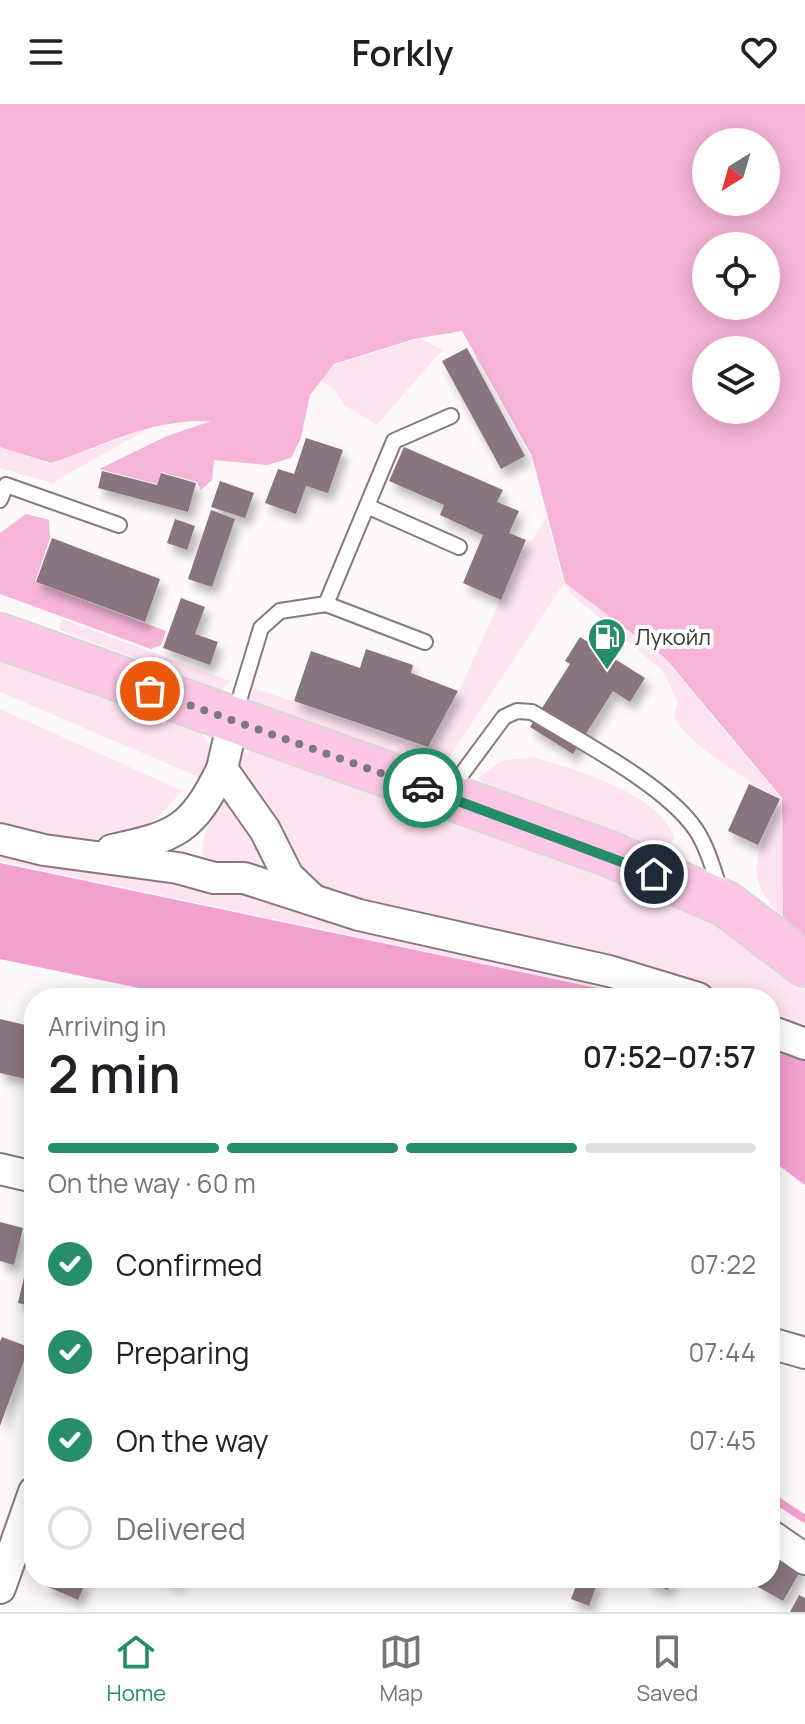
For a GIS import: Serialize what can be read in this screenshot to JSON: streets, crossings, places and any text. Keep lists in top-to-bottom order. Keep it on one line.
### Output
{"places":{"fuel station":["Лукойл"]},"north":"bottom left","page":{"header":"Forkly","heading":["2 min","Arriving in","07:52–07:57"],"bar":"On the way · 60 m","list":[["Confirmed","07:22"],["Preparing","07:44"],["On the way","07:45"],"Delivered"],"tabs":["Home","Map","Saved"]}}
